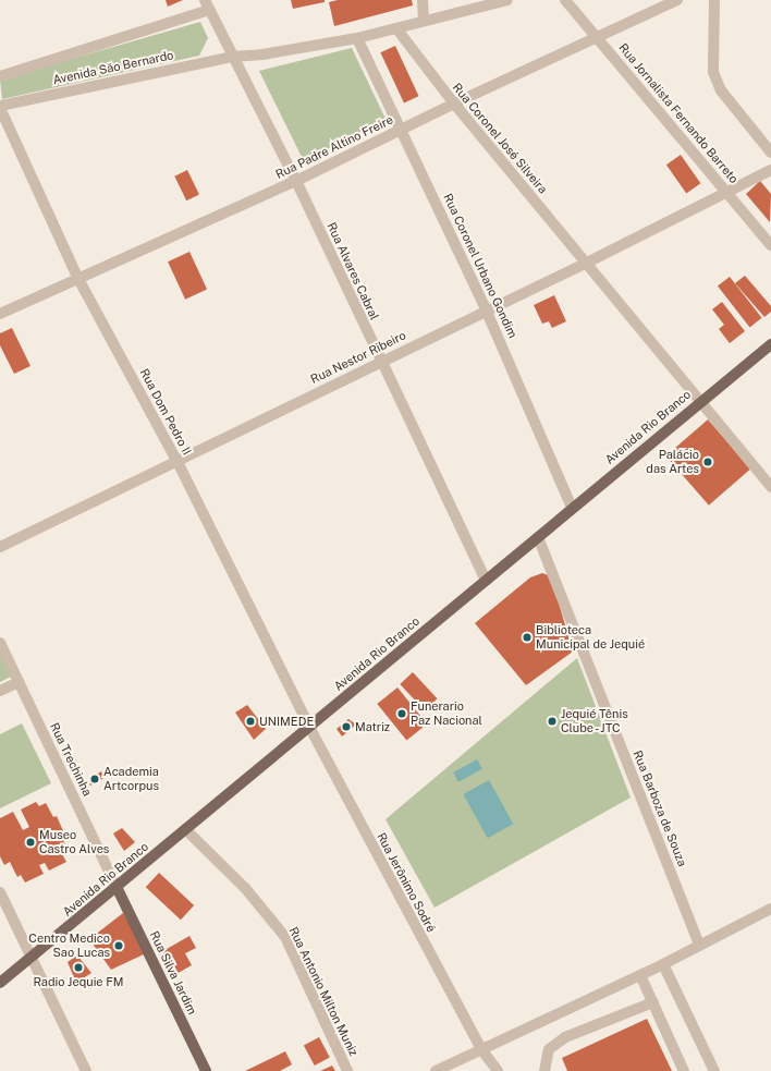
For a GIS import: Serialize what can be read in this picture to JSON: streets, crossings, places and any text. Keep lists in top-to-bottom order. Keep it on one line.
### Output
{"streets":{"main road":["Avenida Rio Branco","Rua Silva Jardim"],"street":["Avenida São Bernardo","Rua Jornalista Fernando Barreto","Rua Coronel José Silveira","Rua Padre Altino Freire","Rua Coronel Urbano Gondim","Rua Alvares Cabral","Rua Nestor Ribeiro","Rua Dom Pedro II","Rua Trechinha","Rua Barboza de Souza","Rua Jerônimo Sodré","Rua Antonio Milton Muniz"]},"crossings":[["Avenida São Bernardo","Rua Coronel José Silveira"],["Avenida São Bernardo","Rua Coronel Urbano Gondim"],["Avenida São Bernardo","Rua Alvares Cabral"],["Avenida São Bernardo","Rua Dom Pedro II"],["Rua Jornalista Fernando Barreto","Rua Padre Altino Freire"],["Rua Jornalista Fernando Barreto","Rua Nestor Ribeiro"],["Rua Coronel José Silveira","Rua Padre Altino Freire"],["Rua Coronel José Silveira","Rua Nestor Ribeiro"],["Rua Coronel José Silveira","Avenida Rio Branco"],["Rua Padre Altino Freire","Rua Coronel Urbano Gondim"],["Rua Padre Altino Freire","Rua Alvares Cabral"],["Rua Padre Altino Freire","Rua Dom Pedro II"],["Rua Coronel Urbano Gondim","Rua Nestor Ribeiro"],["Rua Coronel Urbano Gondim","Avenida Rio Branco"],["Rua Alvares Cabral","Rua Nestor Ribeiro"],["Rua Alvares Cabral","Avenida Rio Branco"],["Rua Nestor Ribeiro","Rua Dom Pedro II"],["Rua Dom Pedro II","Avenida Rio Branco"],["Rua Dom Pedro II","Rua Jerônimo Sodré"],["Avenida Rio Branco","Rua Trechinha"],["Avenida Rio Branco","Rua Barboza de Souza"],["Avenida Rio Branco","Rua Jerônimo Sodré"],["Avenida Rio Branco","Rua Silva Jardim"],["Avenida Rio Branco","Rua Antonio Milton Muniz"],["Rua Trechinha","Rua Silva Jardim"]],"places":["Palácio das Artes","Biblioteca Municipal de Jequié","Funerario Paz Nacional","UNIMEDE","Jequié Tênis Clube - JTC","Matriz","Academia Artcorpus","Museo Castro Alves","Centro Medico Sao Lucas","Radio Jequie FM"]}
